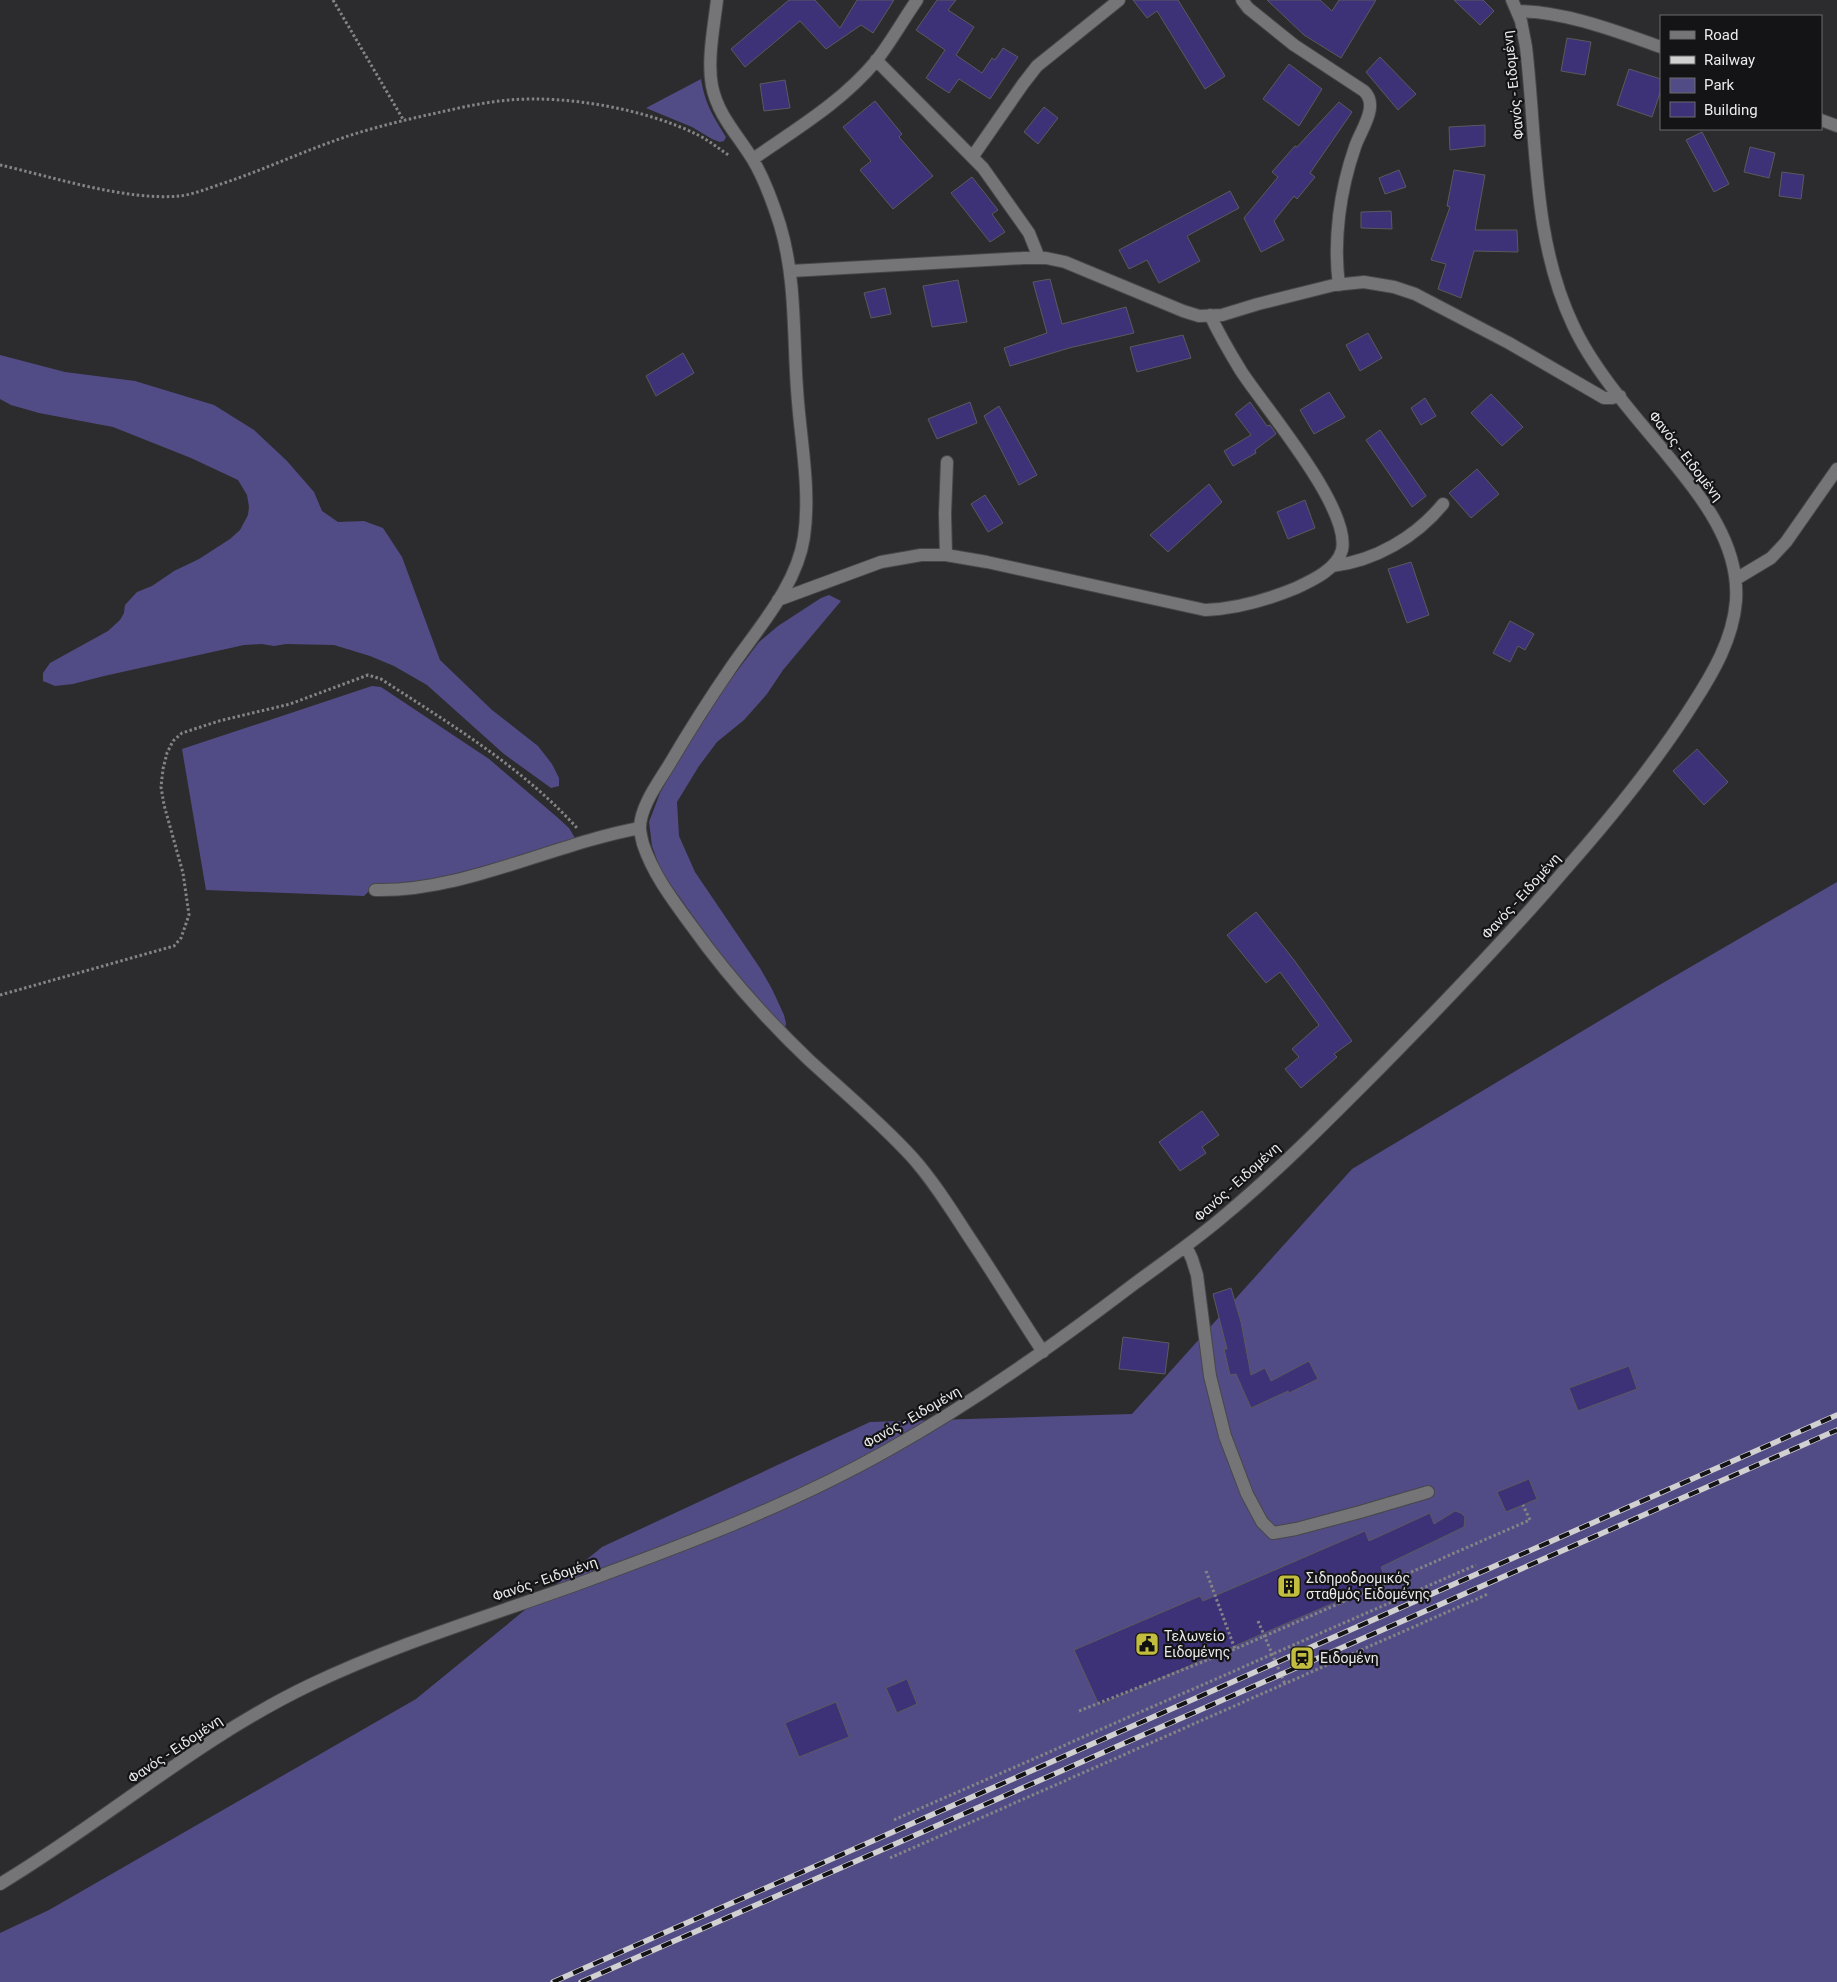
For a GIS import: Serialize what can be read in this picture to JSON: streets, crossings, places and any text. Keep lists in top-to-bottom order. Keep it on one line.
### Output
{"streets":{"street":["Φανός - Ειδομένη"]},"places":{"building":["Σιδηροδρομικός σταθμός Ειδομένης"],"public building":["Τελωνείο Ειδομένης"],"station":["Ειδομένη"]},"legend":["Road","Railway","Park","Building"]}
